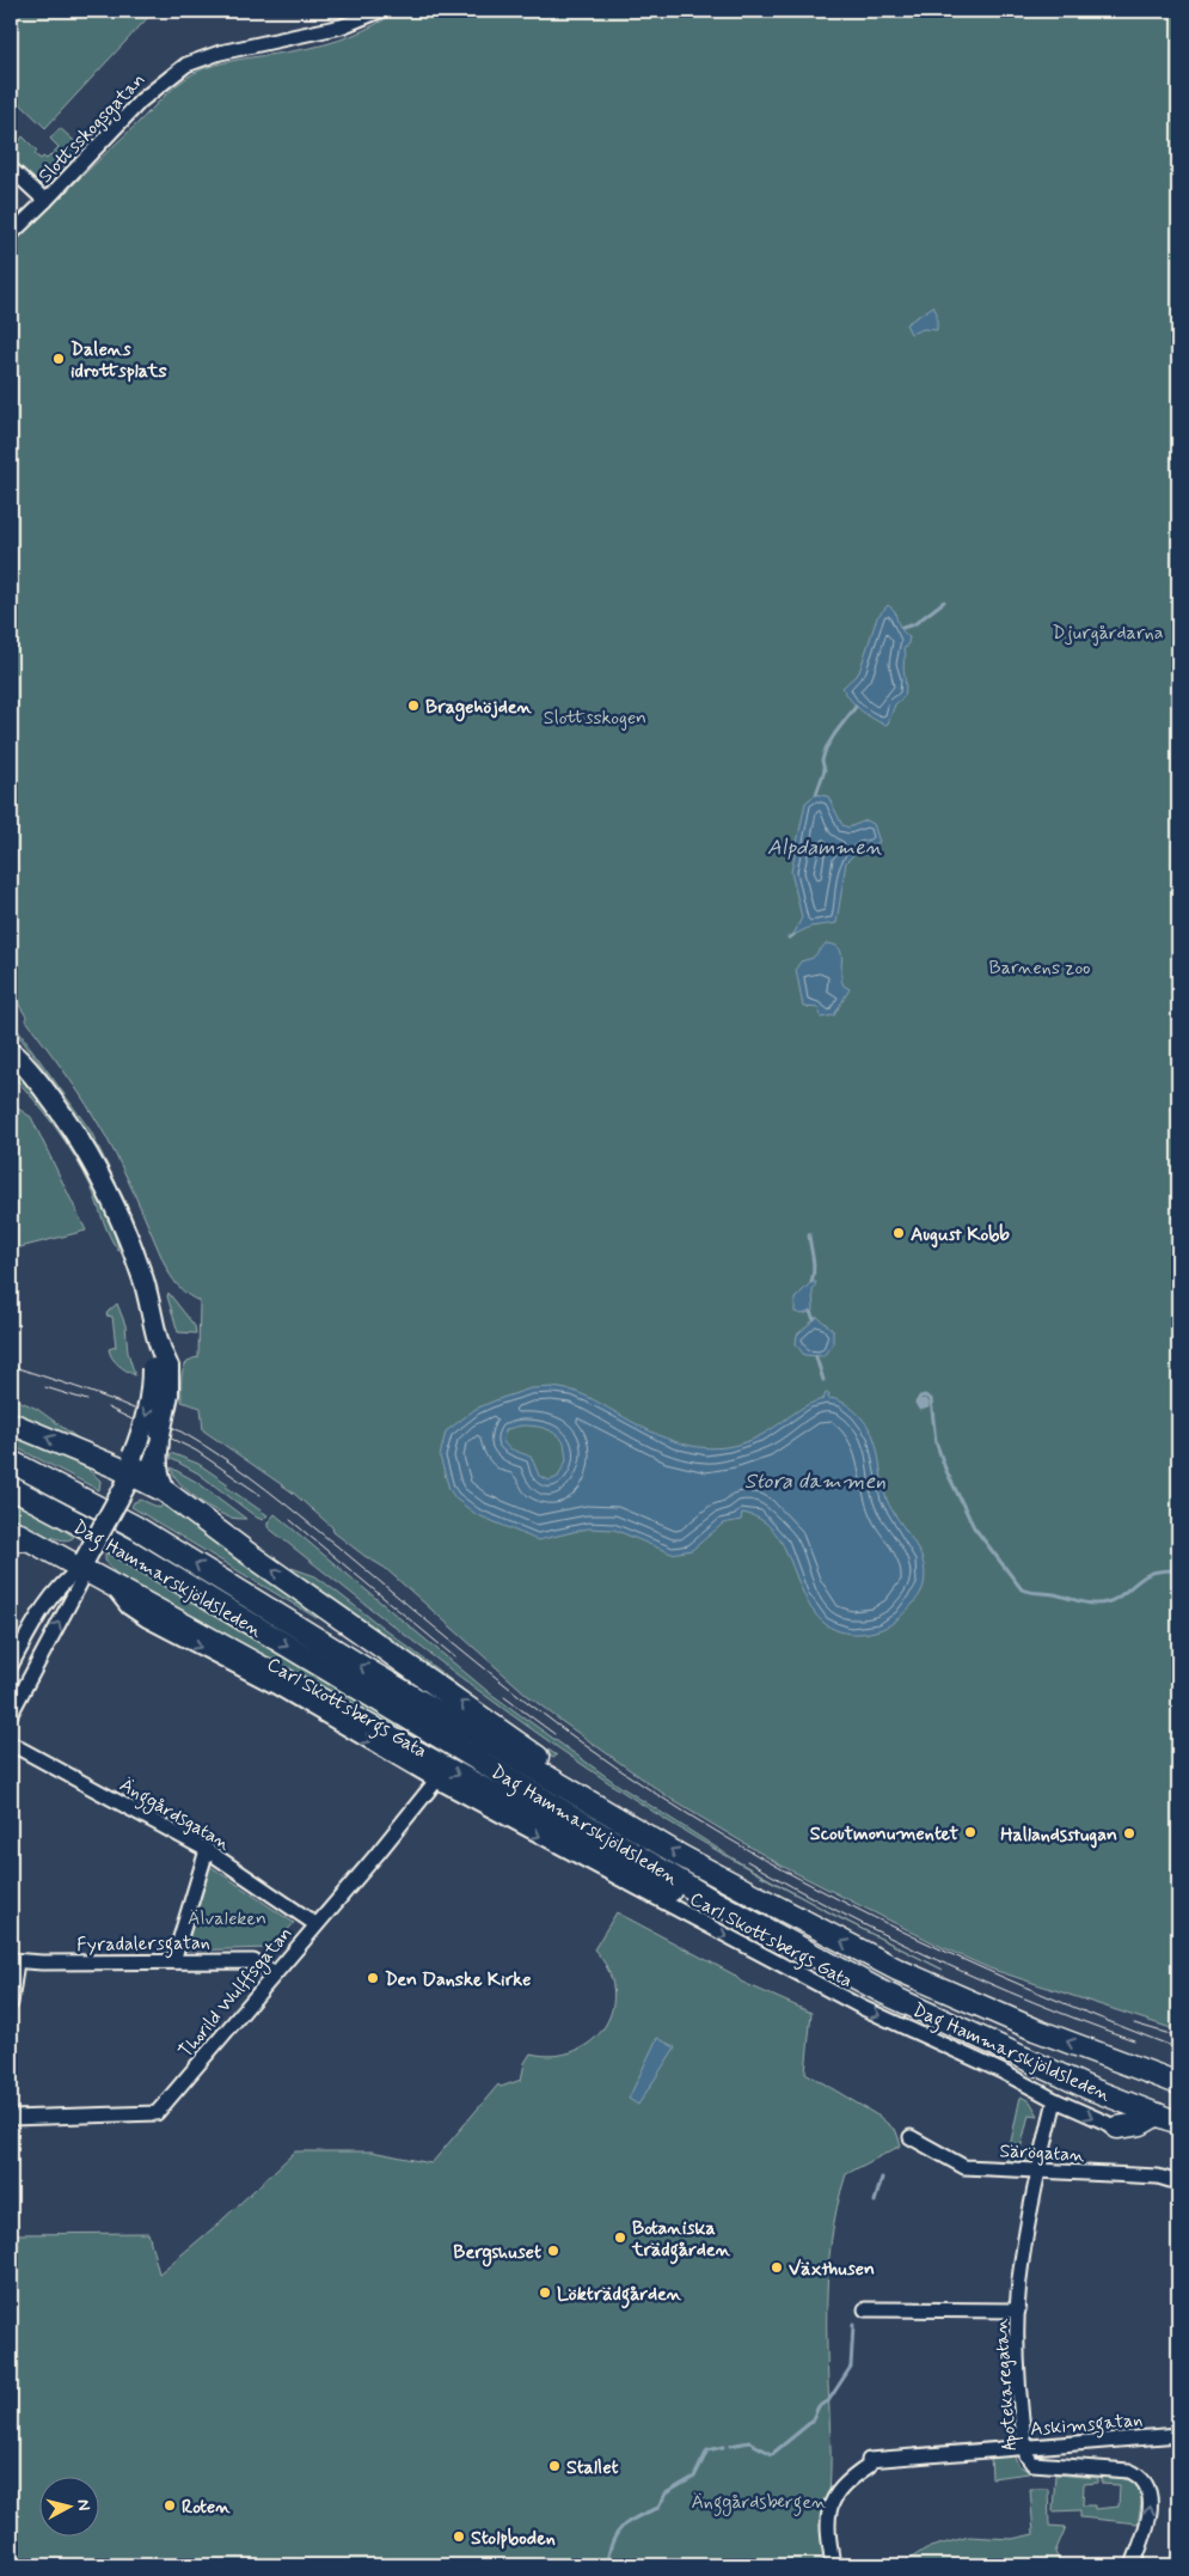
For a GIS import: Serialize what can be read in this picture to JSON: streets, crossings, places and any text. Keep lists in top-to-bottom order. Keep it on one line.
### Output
{"streets":{"main road":["Dag Hammarskjöldsleden"],"street":["Slottsskogsgatan","Carl Skottsbergs Gata","Änggårdsgatan","Fyradalersgatan","Thorild Wulffsgatan","Särögatan","Apotekaregatan","Askimsgatan"]},"crossings":[["Carl Skottsbergs Gata","Thorild Wulffsgatan"],["Carl Skottsbergs Gata","Apotekaregatan"],["Änggårdsgatan","Thorild Wulffsgatan"],["Fyradalersgatan","Thorild Wulffsgatan"],["Särögatan","Apotekaregatan"],["Apotekaregatan","Askimsgatan"]],"one_way":["Carl Skottsbergs Gata"],"water":["Alpdammen","Stora dammen"],"parks":["Djurgårdarna","Slottsskogen","Barnens zoo","Älvaleken","Änggårdsbergen"],"places":["Dalens idrottsplats","Bragehöjden","August Kobb","Scoutmonumentet","Hallandsstugan","Den Danske Kirke","Botaniska trädgården","Bergshuset","Växthusen","Lökträdgården","Stallet","Roten","Stolpboden"],"north":"right"}
